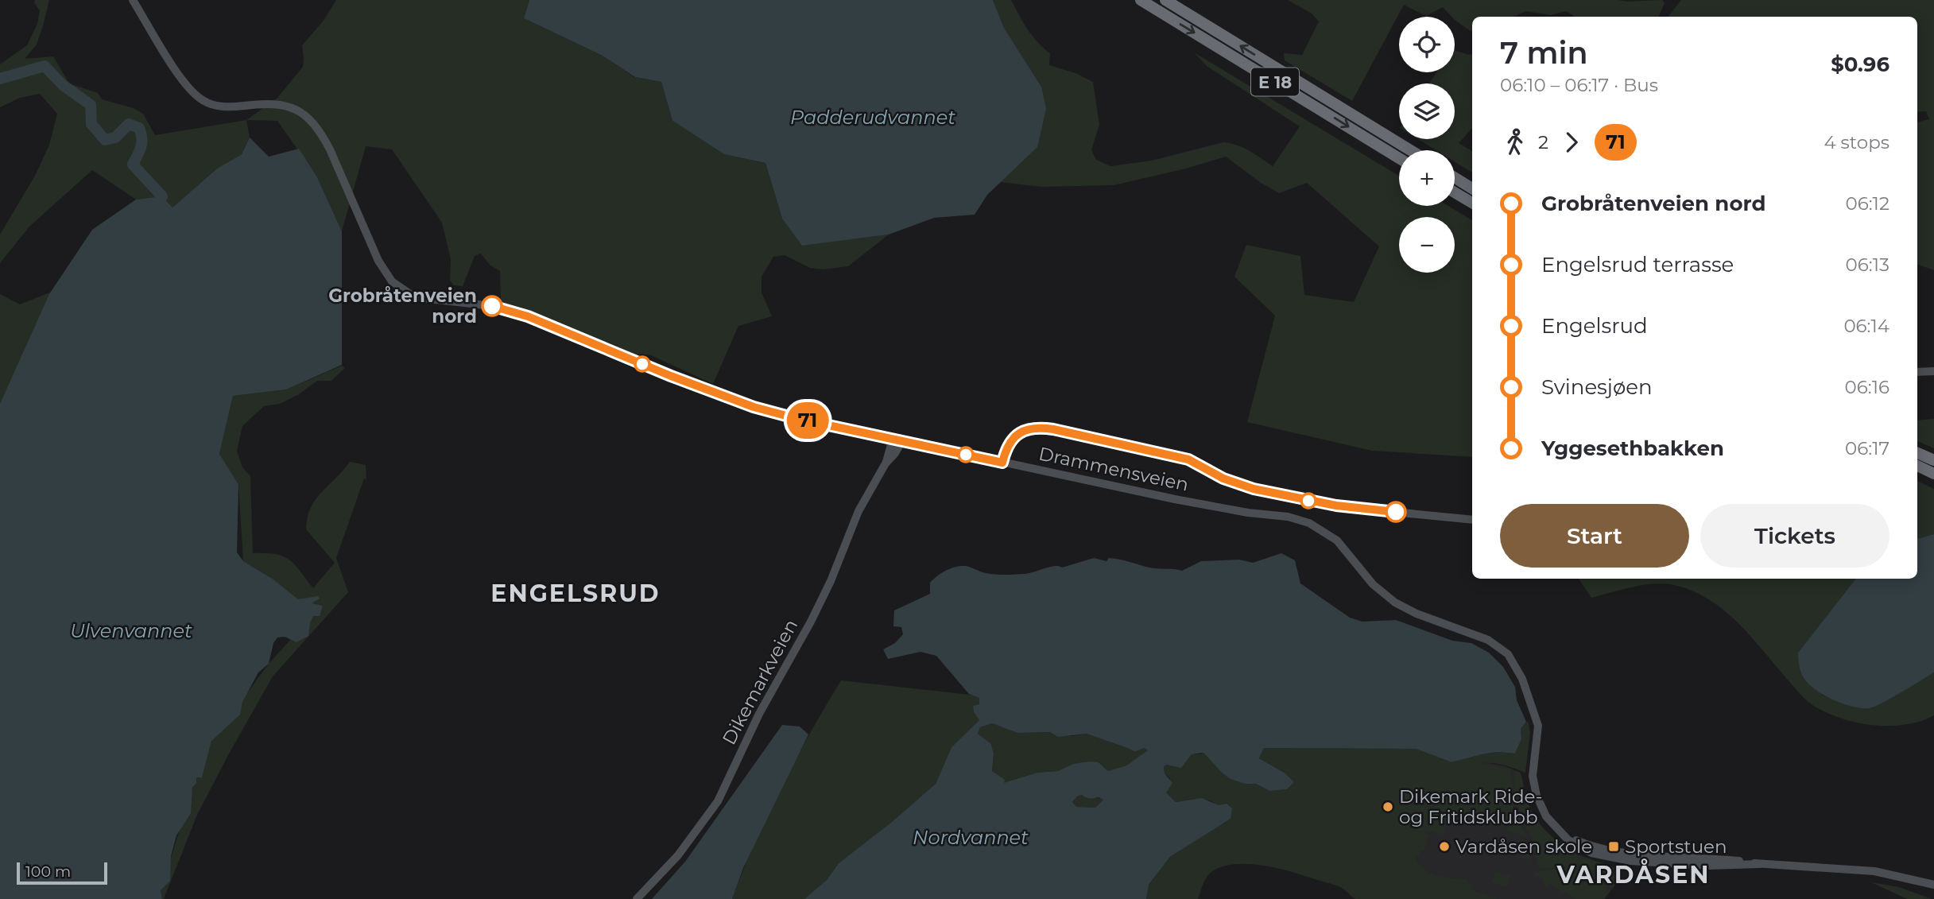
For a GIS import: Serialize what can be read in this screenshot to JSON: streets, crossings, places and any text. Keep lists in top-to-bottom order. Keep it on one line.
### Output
{"streets":{"highway":["E 18"],"main road":["Drammensveien","Dikemarkveien"]},"crossings":[["Drammensveien","Dikemarkveien"]],"districts":["ENGELSRUD","VARDÅSEN"],"water":["Padderudvannet","Ulvenvannet","Nordvannet"],"places":{"other":["Grobråtenveien nord","Dikemark Ride- og Fritidsklubb","Vardåsen skole"],"transit":["Sportstuen"]},"lines":["bus line 71"],"scale_bar":"100 m","page":{"on_map":"71","map_buttons":["+","−"],"heading":["7 min","06:10 – 06:17 · Bus","$0.96"],"legs":["2","71","4 stops"],"list":[{"name":"Grobråtenveien nord","value":"06:12"},{"name":"Engelsrud terrasse","value":"06:13"},{"name":"Engelsrud","value":"06:14"},{"name":"Svinesjøen","value":"06:16"},{"name":"Yggesethbakken","value":"06:17"}],"buttons":["Start","Tickets"],"scale":"100 m"}}
